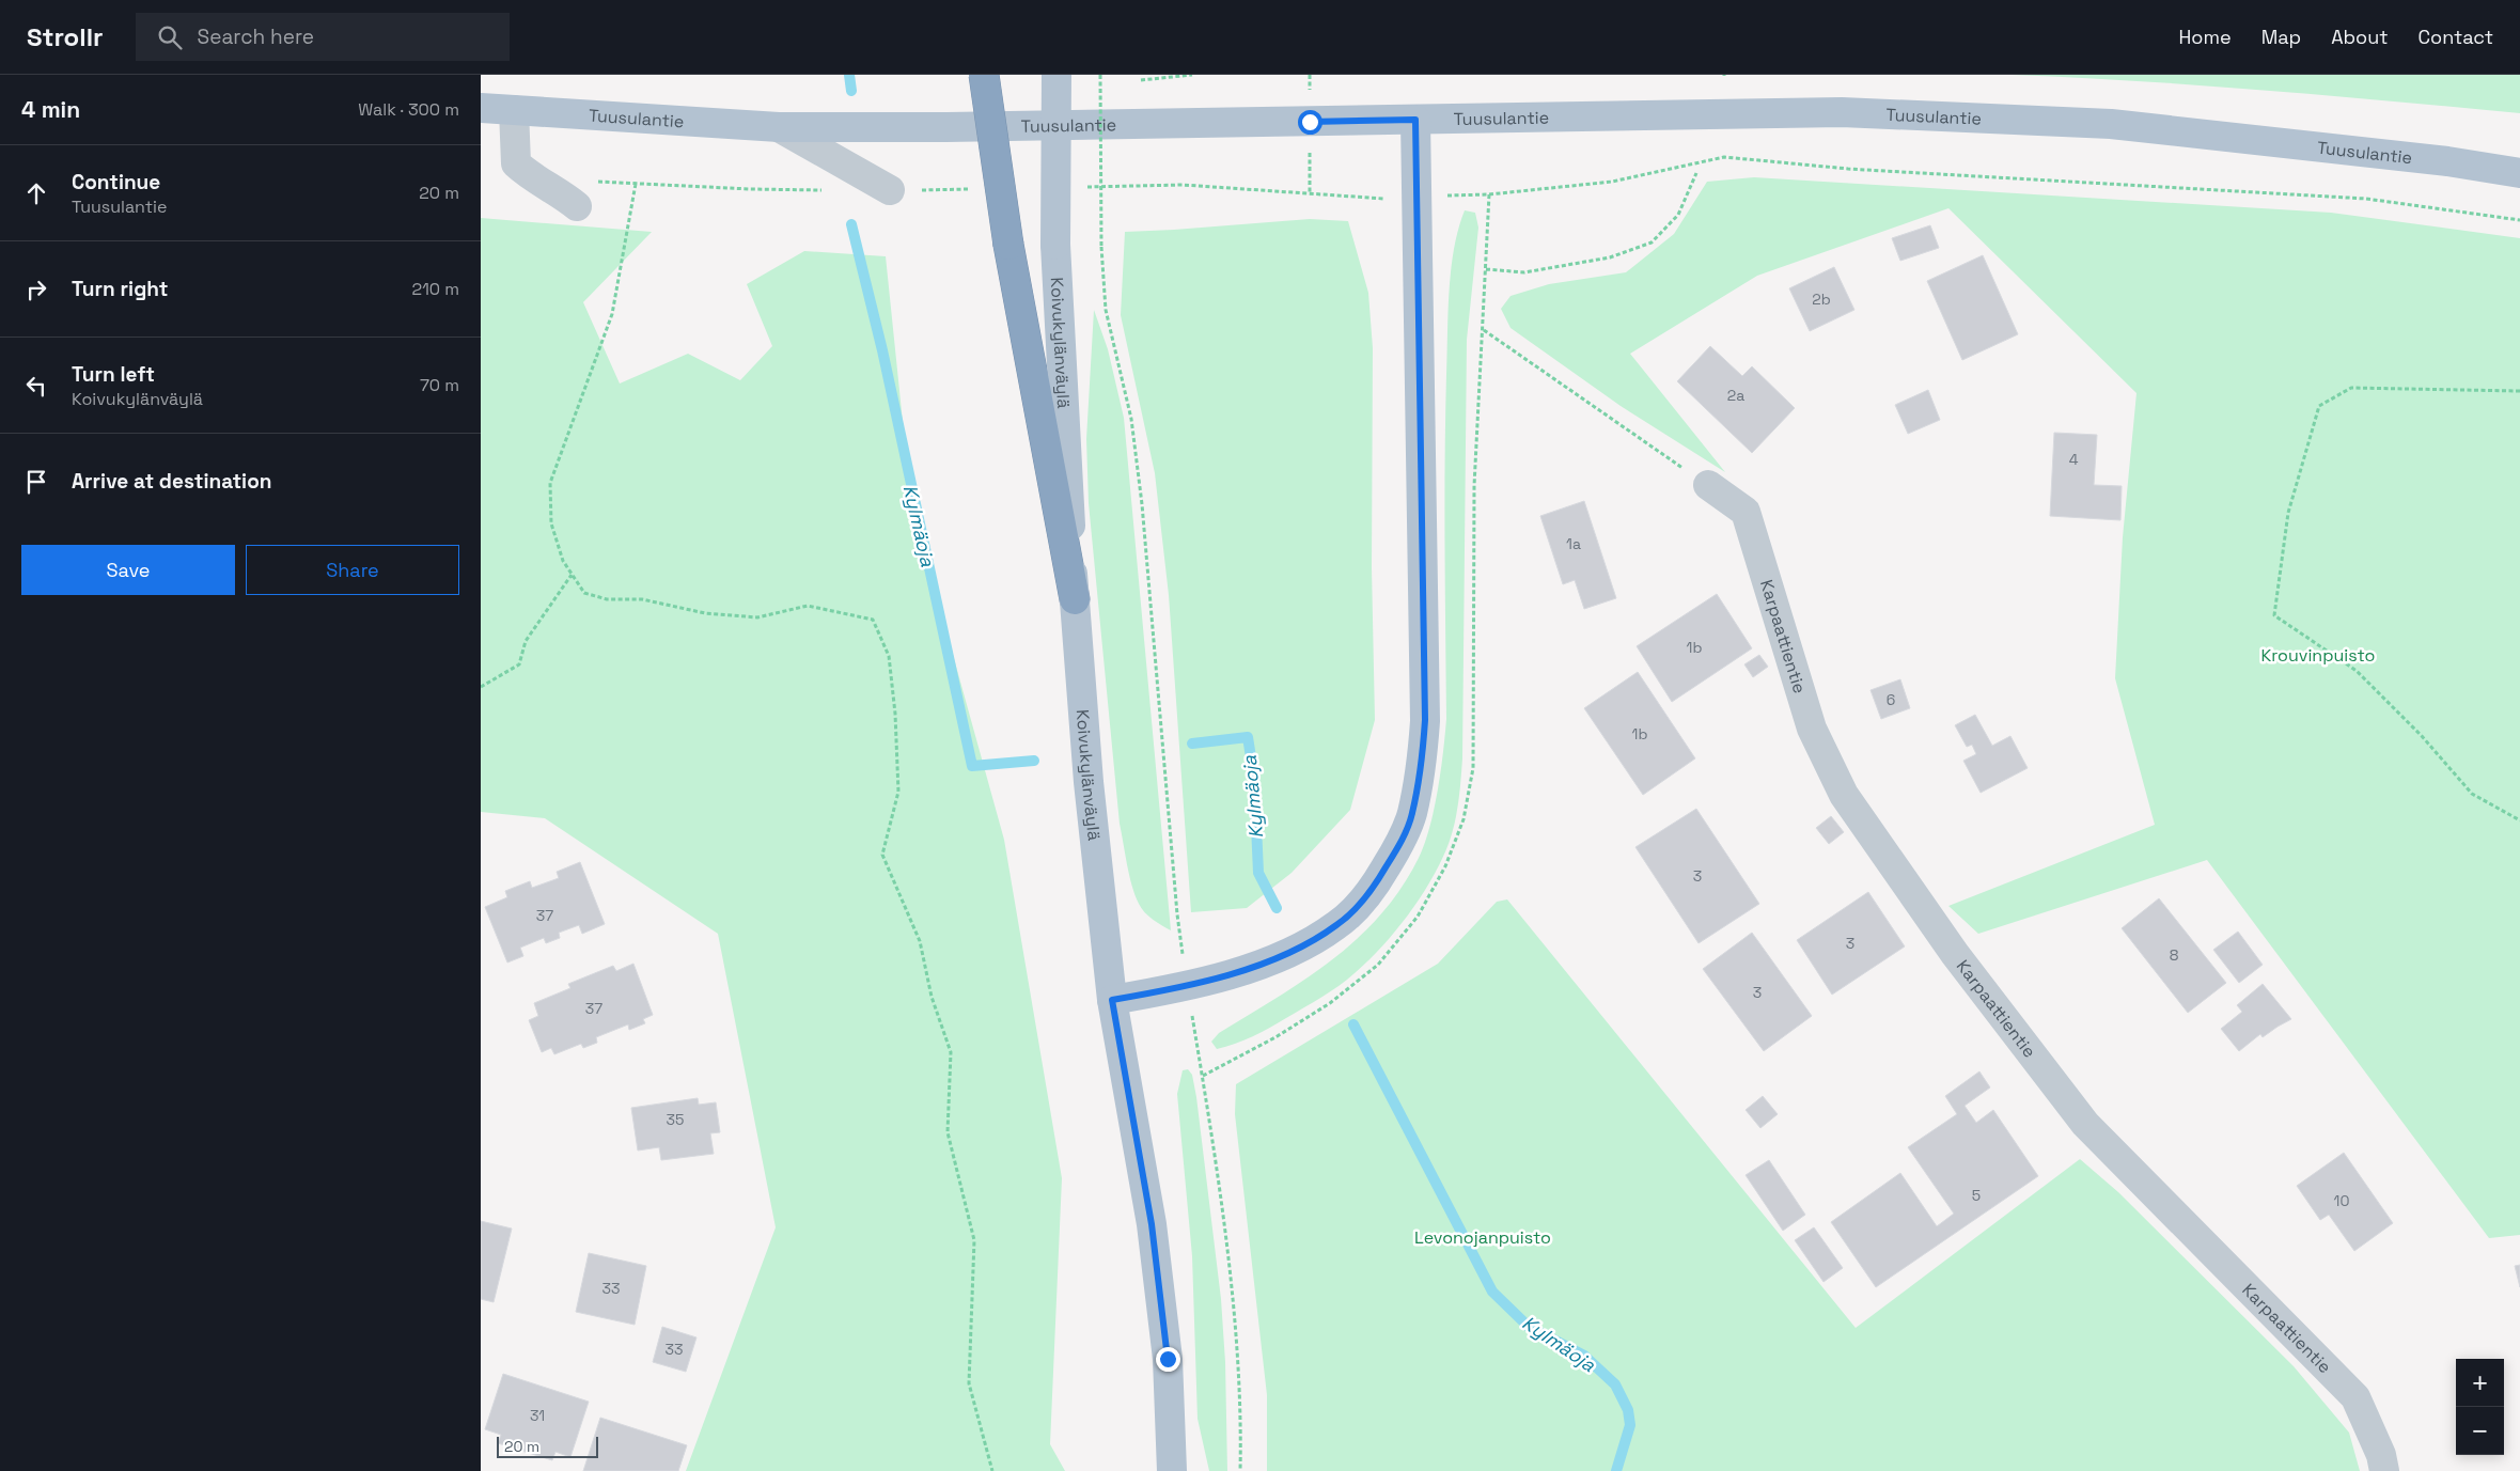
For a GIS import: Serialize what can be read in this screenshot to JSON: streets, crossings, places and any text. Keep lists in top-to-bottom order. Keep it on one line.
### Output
{"streets":{"main road":["Tuusulantie","Koivukylänväylä"],"street":["Karpaattientie"]},"water":["Kylmäoja"],"parks":["Krouvinpuisto","Levonojanpuisto"],"house_numbers":["2b","2a","4","1a","1b","6","1b","3","37","3","8","3","37","35","5","10","33","33","31"],"scale_bar":"20 m","page":{"header":"Strollr","search":"Search here","nav":["Home","Map","About","Contact"],"heading":["4 min","Walk · 300 m"],"list":[["Continue","Tuusulantie","20 m"],["Turn right","210 m"],["Turn left","Koivukylänväylä","70 m"],"Arrive at destination"],"buttons":["Save","Share"],"map_buttons":["+","−"],"scale":"20 m"}}
